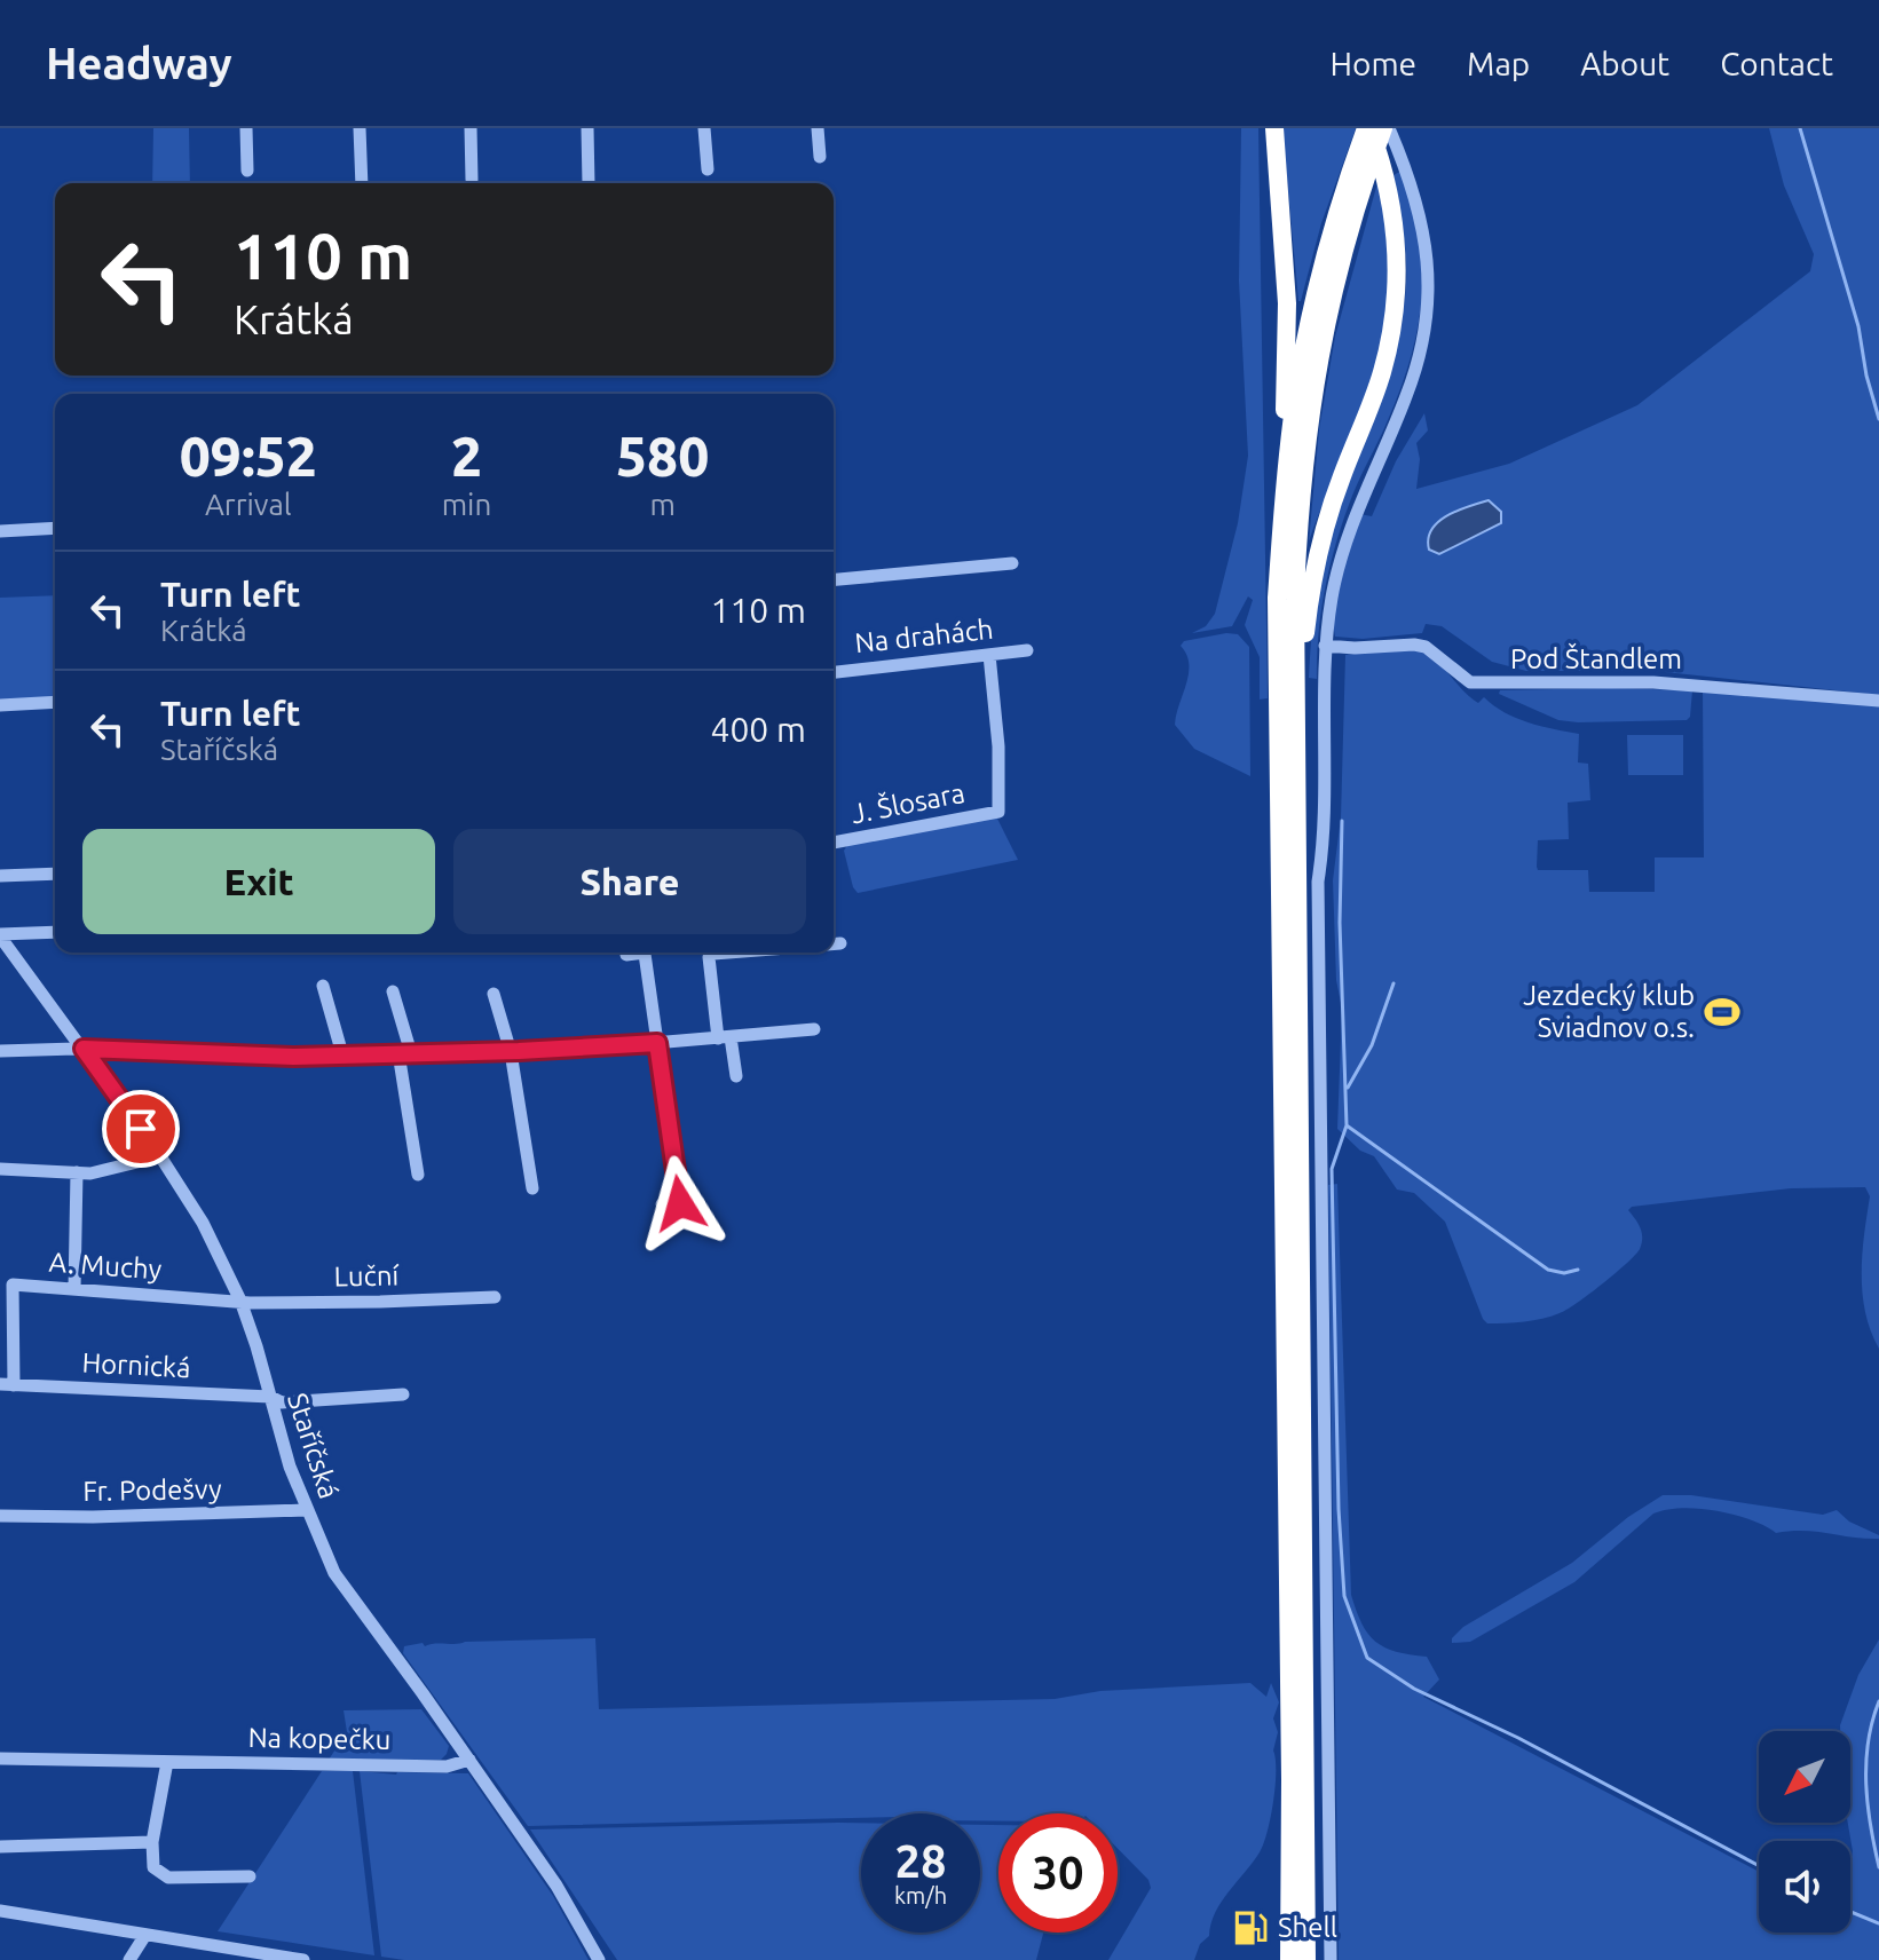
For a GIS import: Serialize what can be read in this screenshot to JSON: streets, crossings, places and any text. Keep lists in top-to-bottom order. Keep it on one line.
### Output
{"streets":{"street":["Na drahách","Pod Štandlem","J. Šlosara","A. Muchy","Luční","Hornická","Staříčská","Fr. Podešvy","Na kopečku"]},"crossings":[["Na drahách","J. Šlosara"],["A. Muchy","Luční"],["A. Muchy","Hornická"],["A. Muchy","Staříčská"],["Luční","Staříčská"],["Hornická","Staříčská"],["Staříčská","Fr. Podešvy"],["Staříčská","Na kopečku"]],"places":{"sports":["Jezdecký klub Sviadnov o.s."],"fuel station":["Shell"]},"north":"bottom left","page":{"header":"Headway","nav":["Home","Map","About","Contact"],"turn":["110 m","Krátká"],"eta":["09:52","Arrival","2","min","580","m"],"list":[{"name":"Turn left","note":"Krátká","value":"110 m"},{"name":"Turn left","note":"Staříčská","value":"400 m"}],"buttons":["Exit","Share"],"speed":"28 km/h","limit":"30"}}
